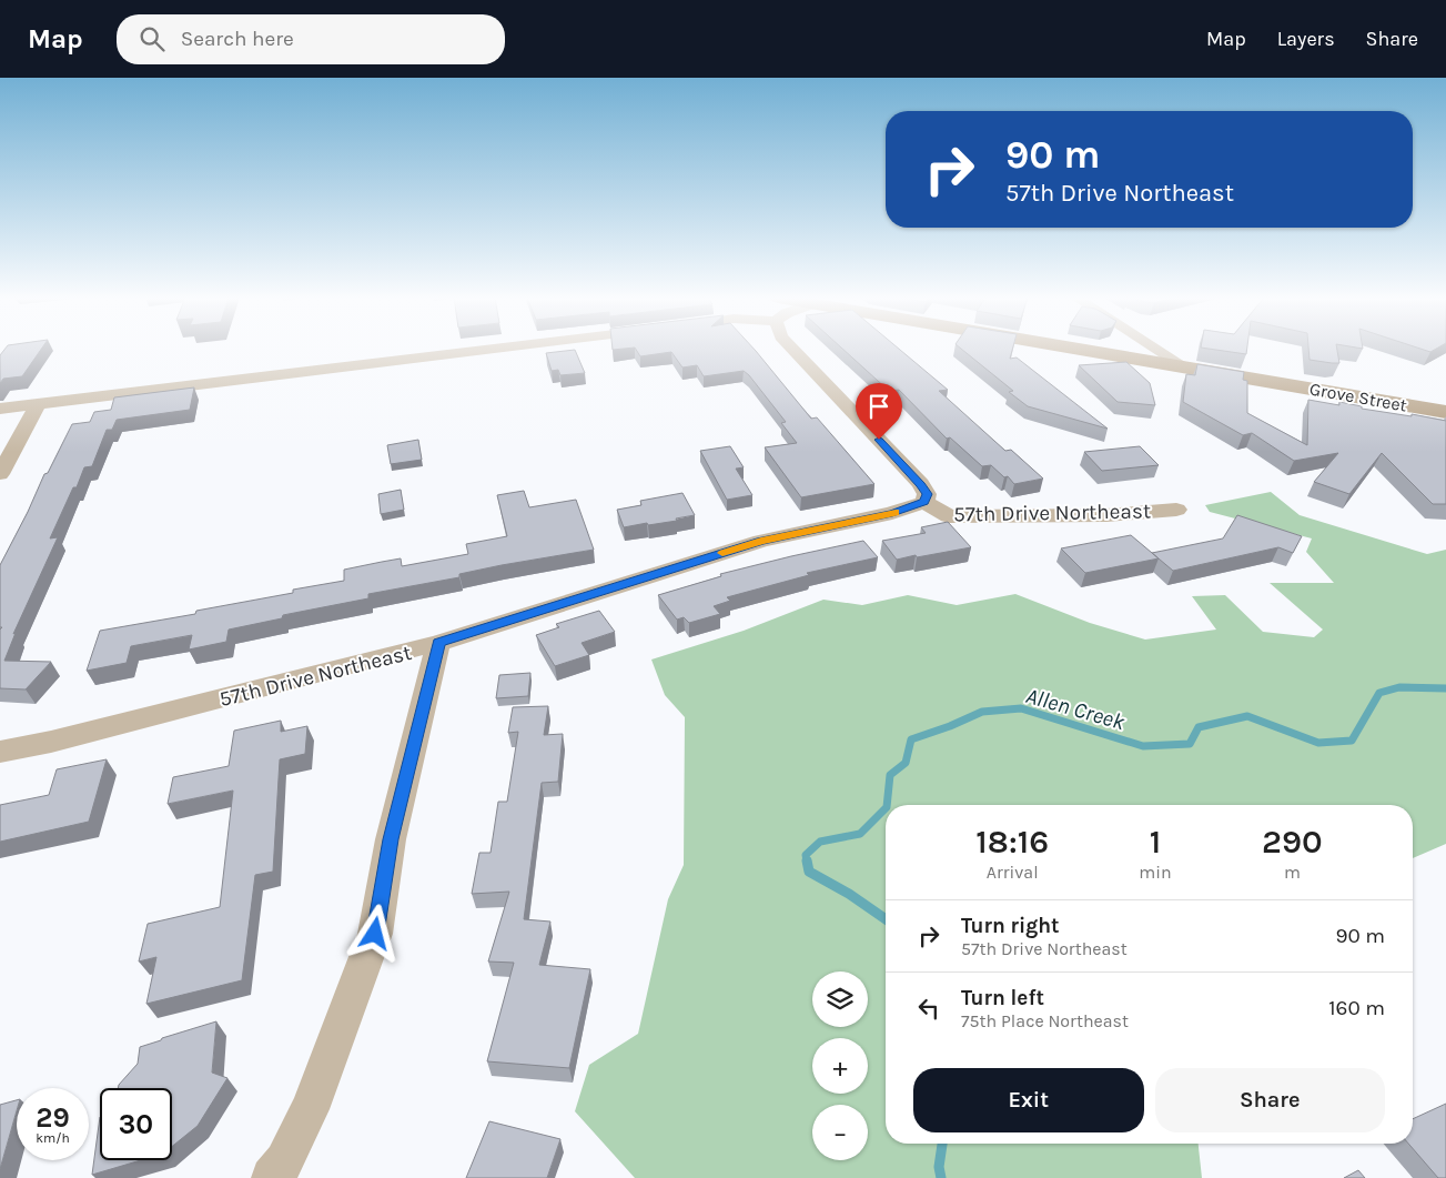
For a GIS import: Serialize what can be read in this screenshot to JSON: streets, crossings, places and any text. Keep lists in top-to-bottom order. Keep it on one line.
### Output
{"streets":{"street":["Grove Street","57th Drive Northeast"]},"water":["Allen Creek"],"page":{"header":"Map","search":"Search here","nav":["Map","Layers","Share"],"turn":["90 m","57th Drive Northeast"],"eta":["18:16","Arrival","1","min","290","m"],"list":[{"name":"Turn right","note":"57th Drive Northeast","value":"90 m"},{"name":"Turn left","note":"75th Place Northeast","value":"160 m"}],"map_buttons":["+","−"],"buttons":["Exit","Share"],"speed":"29 km/h","limit":"30"}}
